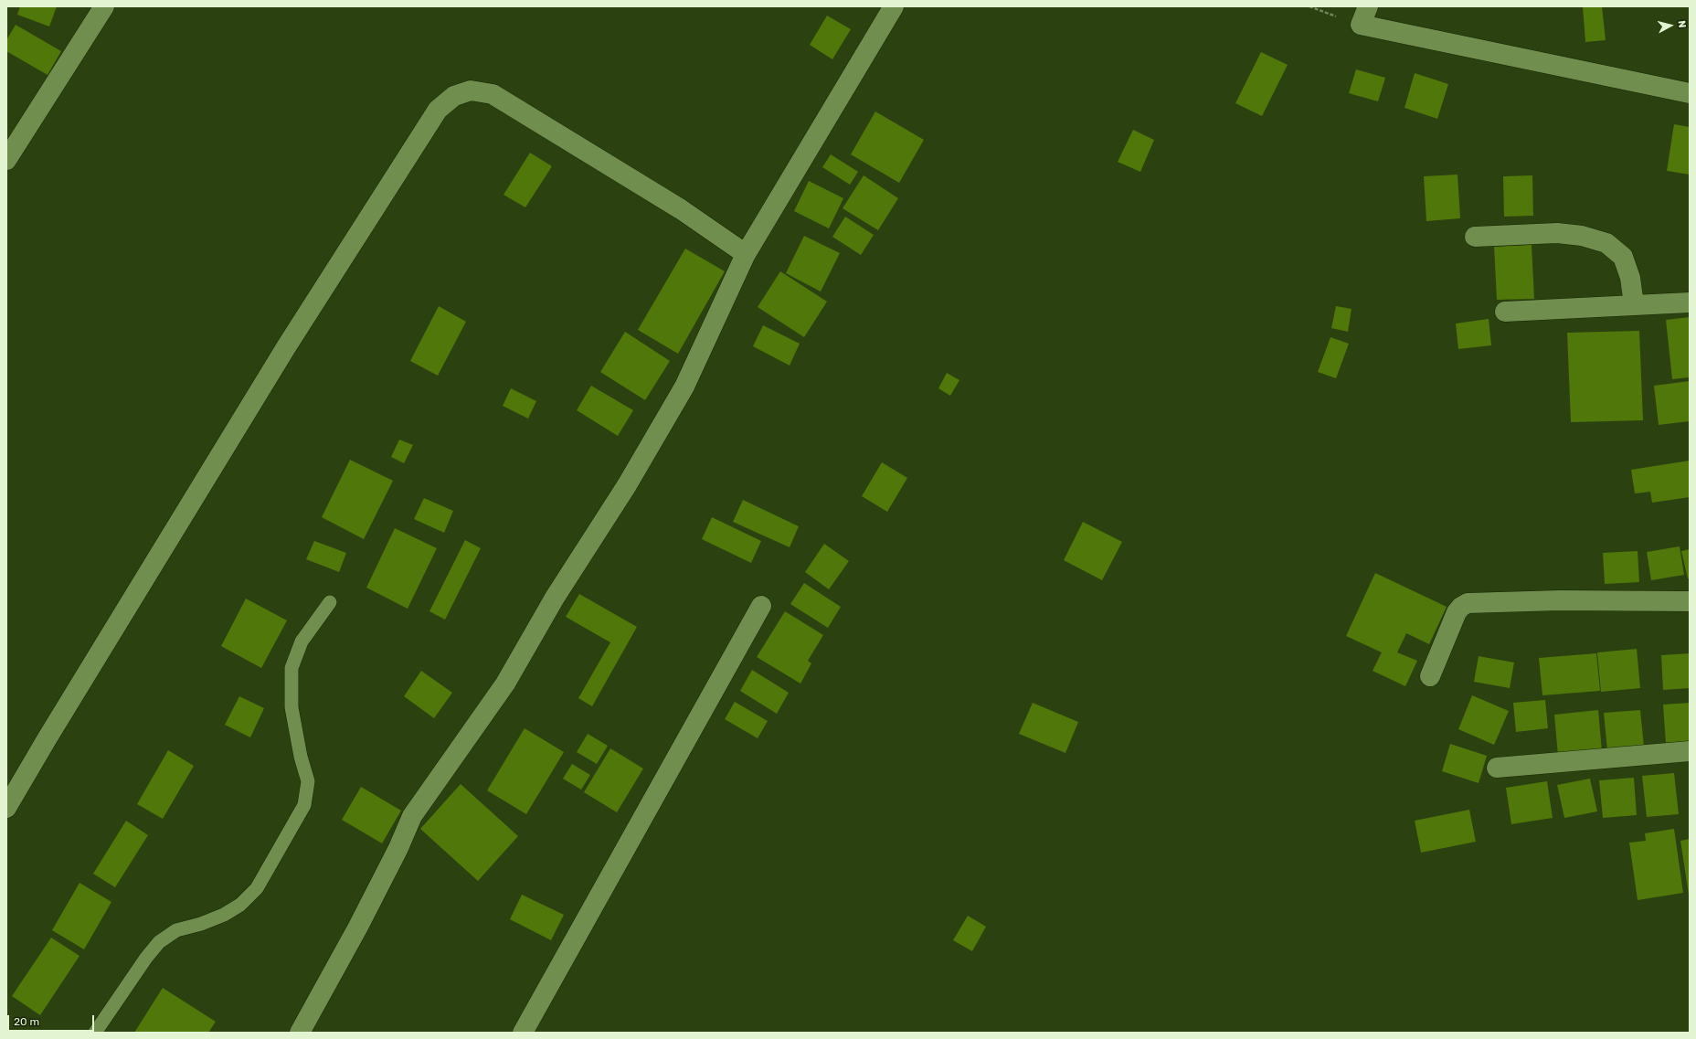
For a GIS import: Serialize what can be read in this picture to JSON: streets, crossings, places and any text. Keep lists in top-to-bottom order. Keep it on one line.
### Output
{"scale_bar":"20 m","north":"right"}
